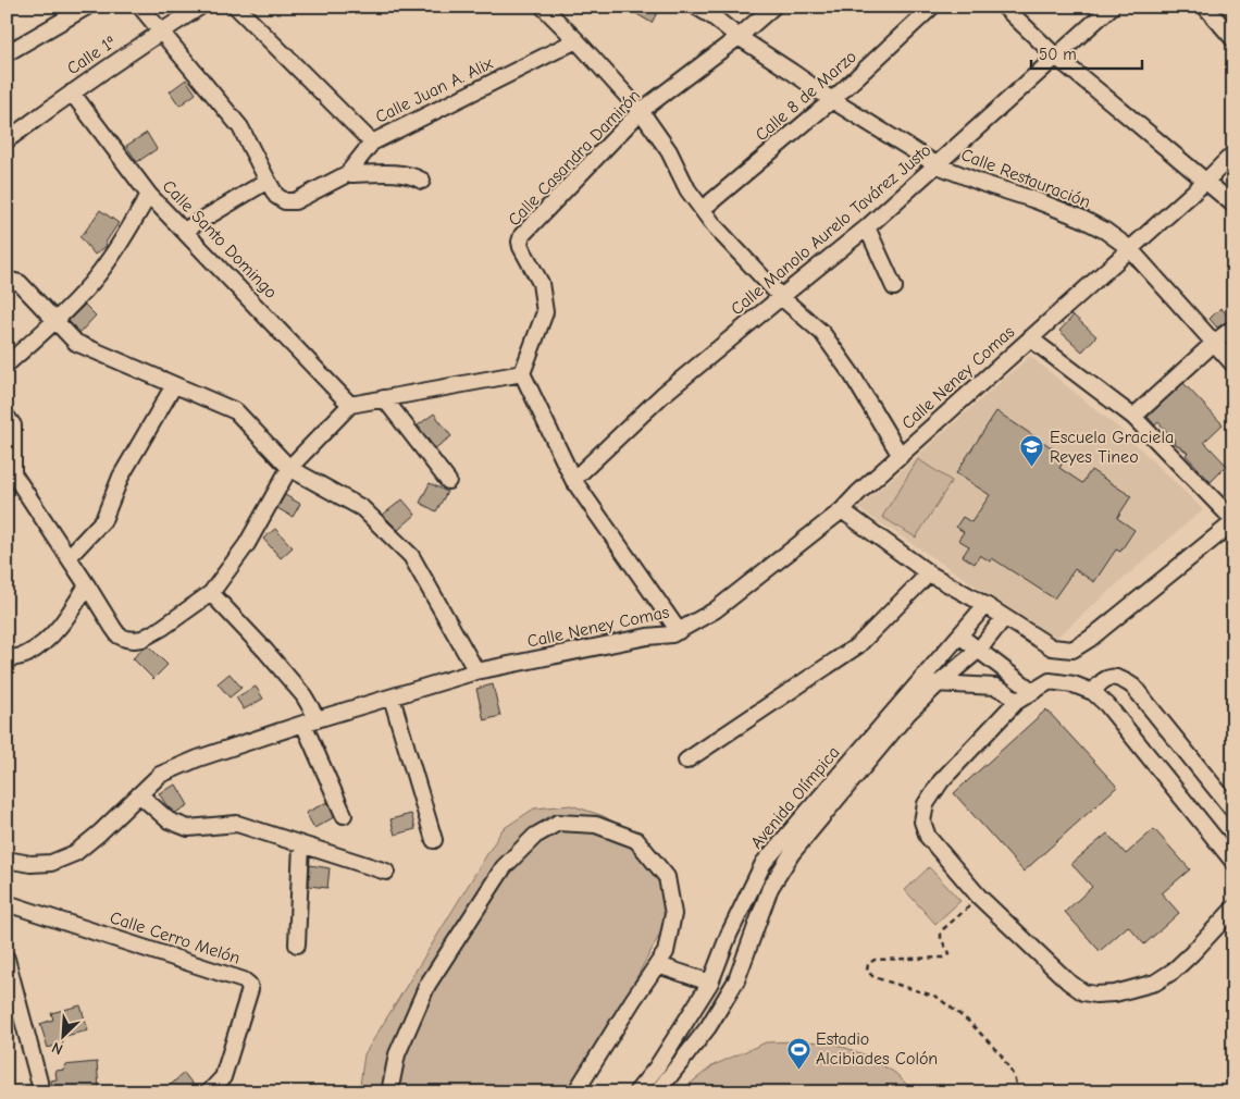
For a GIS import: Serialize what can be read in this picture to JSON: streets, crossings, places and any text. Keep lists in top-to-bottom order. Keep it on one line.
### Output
{"streets":{"street":["Calle 1ª","Calle Juan A. Alix","Calle 8 de Marzo","Calle Casandra Damirón","Calle Restauración","Calle Manolo Aurelo Tavárez Justo","Calle Santo Domingo","Calle Neney Comas","Avenida Olímpica","Calle Cerro Melón"]},"crossings":[["Calle 1ª","Calle Juan A. Alix"],["Calle 1ª","Calle Santo Domingo"],["Calle 8 de Marzo","Calle Restauración"],["Calle Casandra Damirón","Calle Restauración"],["Calle Restauración","Calle Manolo Aurelo Tavárez Justo"],["Calle Restauración","Calle Neney Comas"]],"places":{"school or university":["Escuela Graciela Reyes Tineo"],"sports":["Estadio Alcibiades Colón"]},"scale_bar":"50 m","north":"bottom left"}
